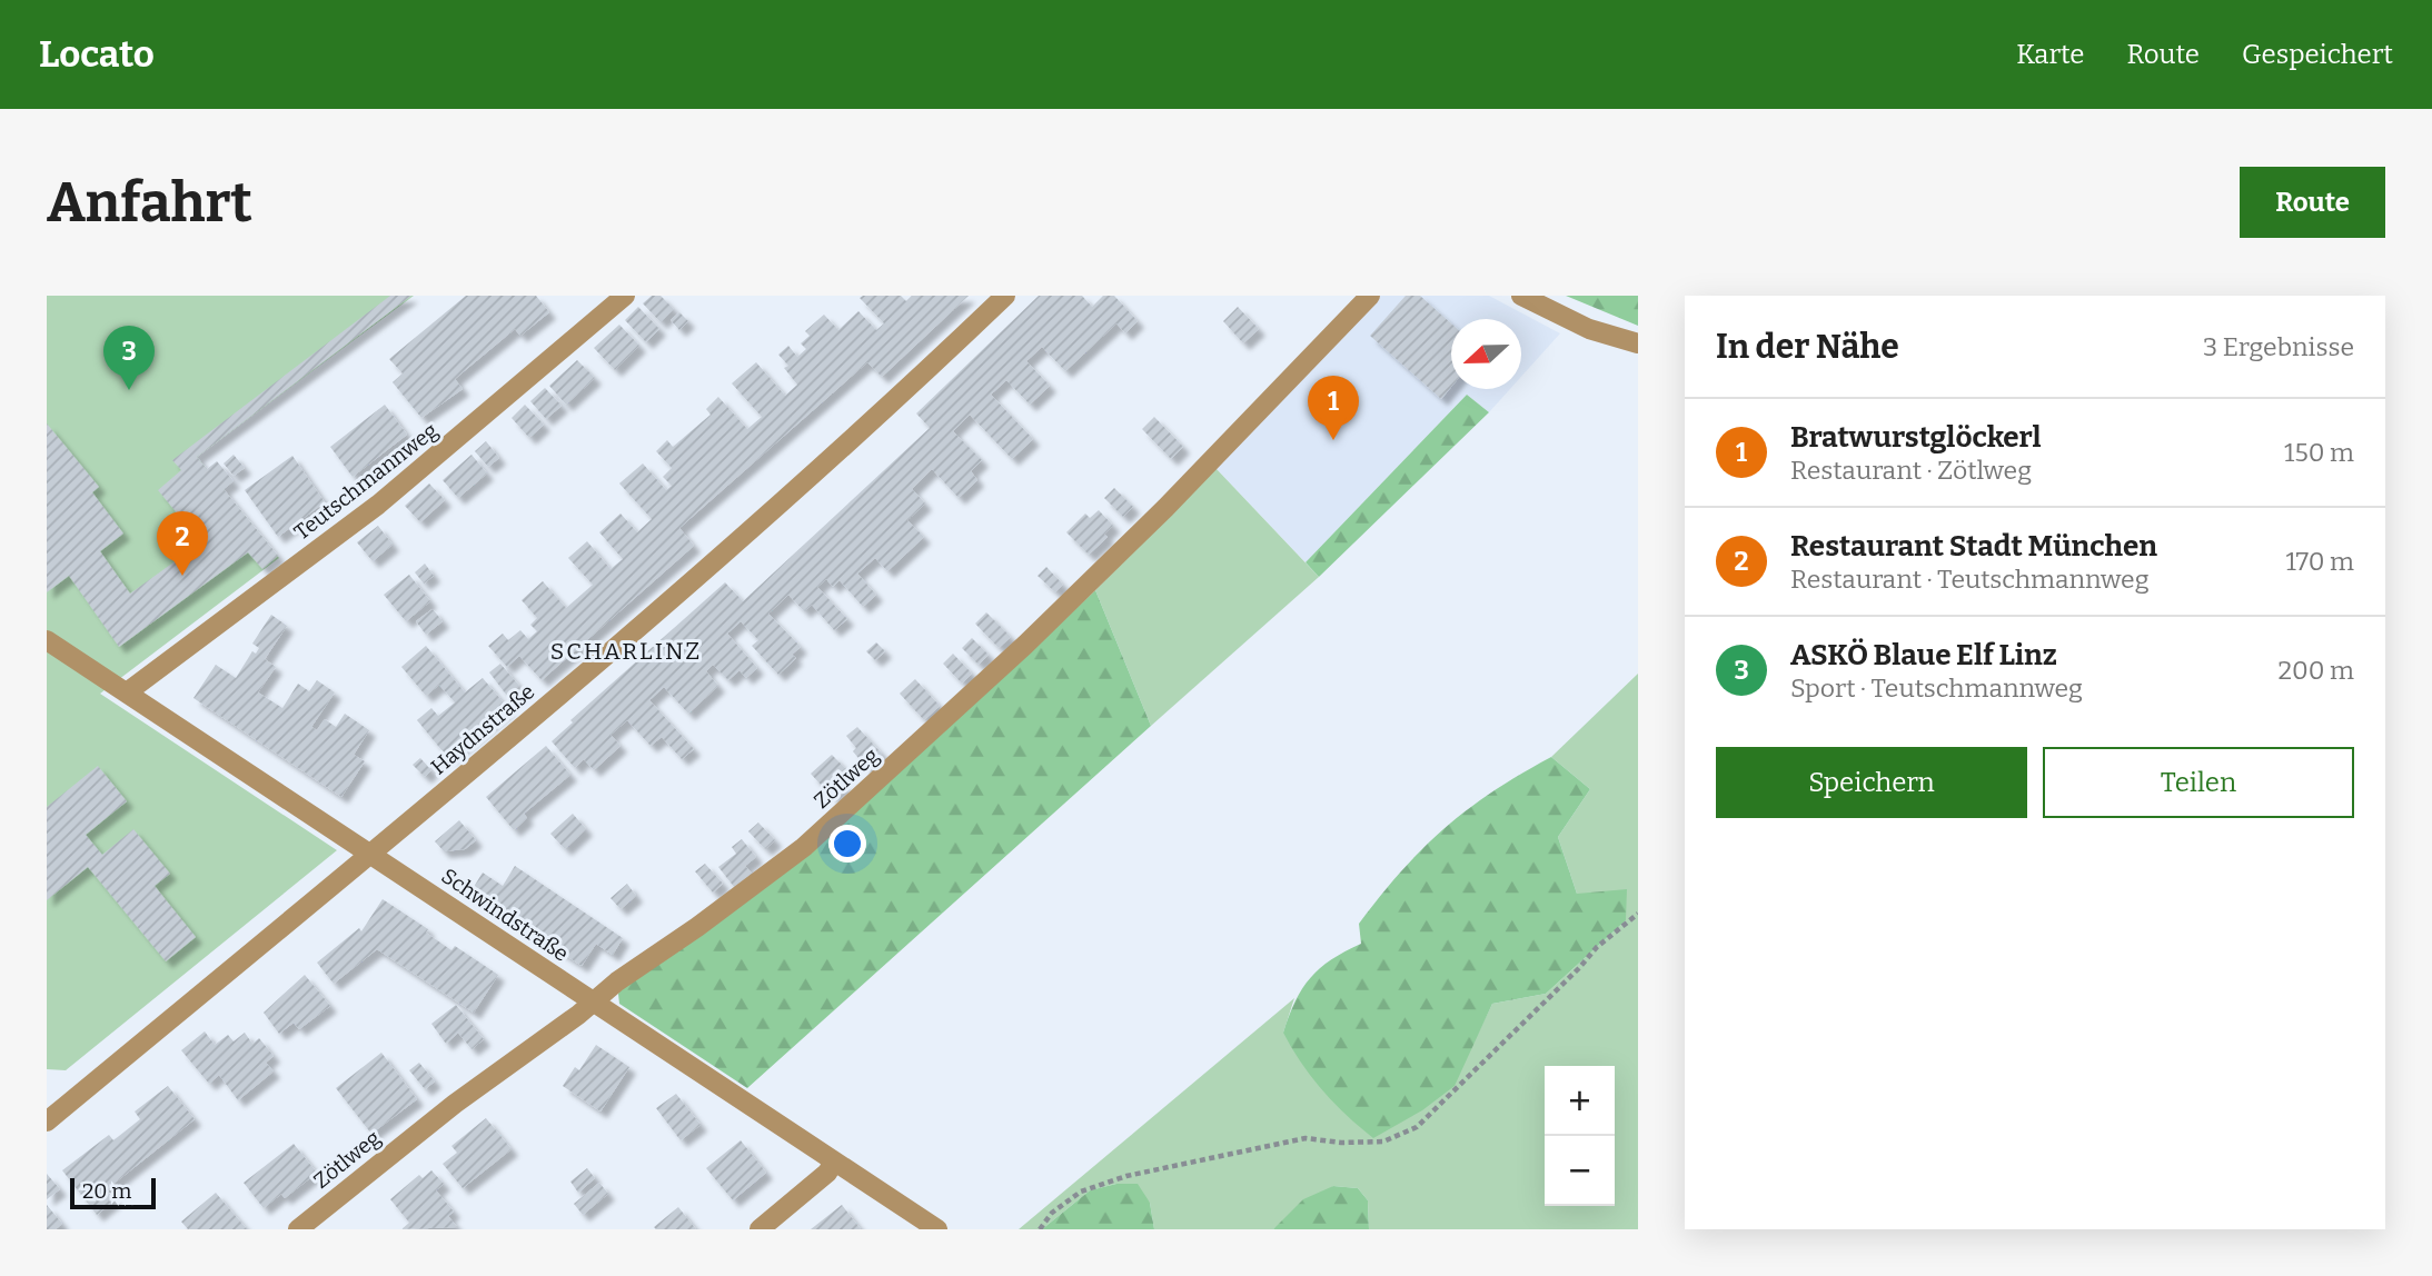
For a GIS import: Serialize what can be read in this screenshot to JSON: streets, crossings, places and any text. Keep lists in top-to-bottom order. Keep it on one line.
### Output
{"streets":{"street":["Teutschmannweg","Haydnstraße","Zötlweg","Schwindstraße"]},"crossings":[["Teutschmannweg","Schwindstraße"],["Haydnstraße","Schwindstraße"],["Zötlweg","Schwindstraße"]],"districts":["SCHARLINZ"],"scale_bar":"20 m","north":"left","page":{"header":"Locato","nav":["Karte","Route","Gespeichert"],"buttons":["Route",["Speichern","Teilen"]],"title":"Anfahrt","heading":["In der Nähe","3 Ergebnisse"],"pins":["3","1","2"],"list":[{"mark":"1","name":"Bratwurstglöckerl","note":"Restaurant · Zötlweg","value":"150 m"},{"mark":"2","name":"Restaurant Stadt München","note":"Restaurant · Teutschmannweg","value":"170 m"},{"mark":"3","name":"ASKÖ Blaue Elf Linz","note":"Sport · Teutschmannweg","value":"200 m"}],"map_buttons":["+","−"],"scale":"20 m"}}
